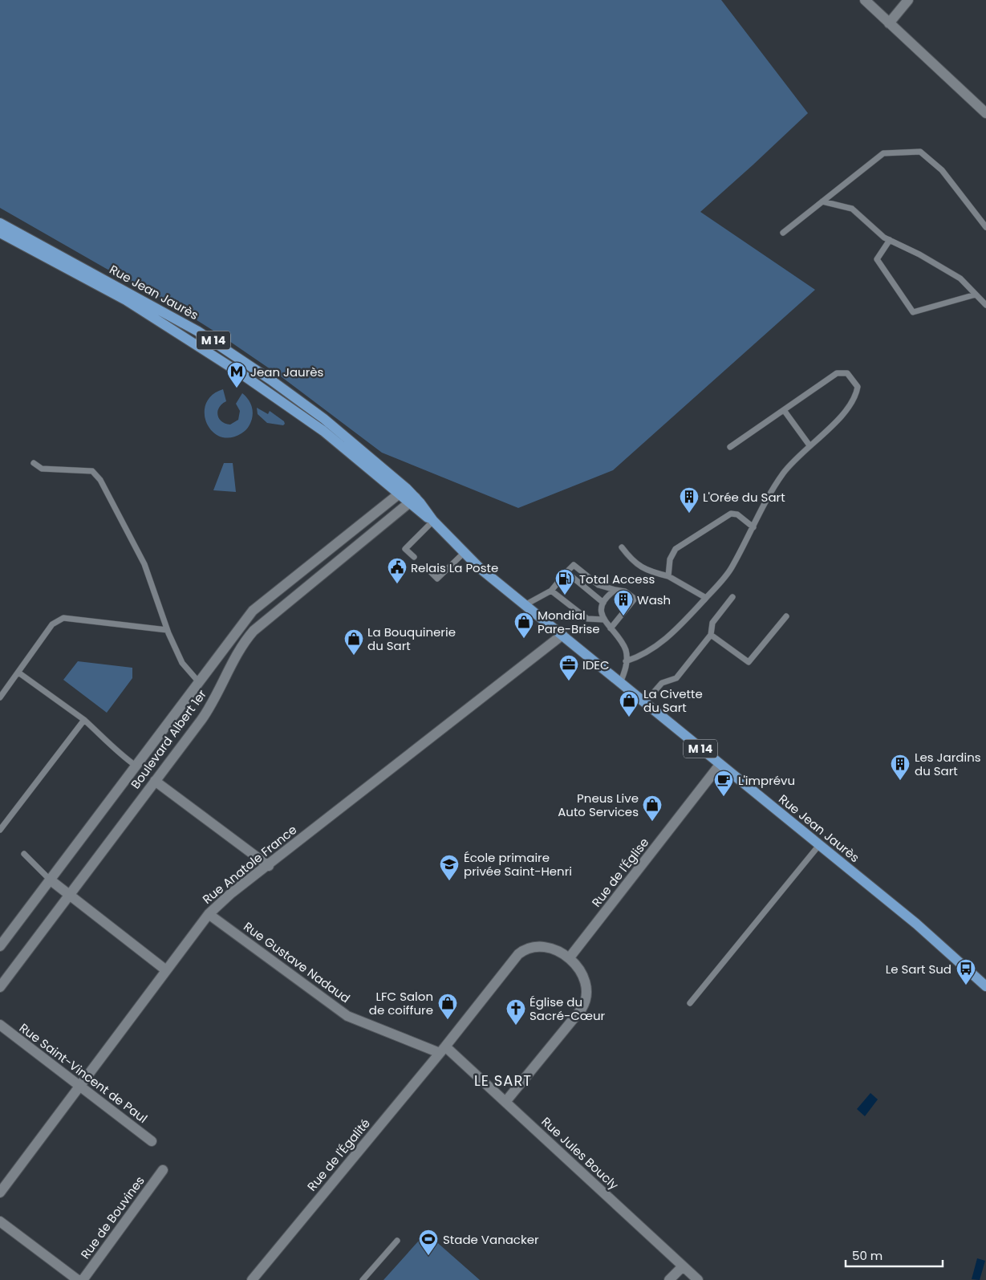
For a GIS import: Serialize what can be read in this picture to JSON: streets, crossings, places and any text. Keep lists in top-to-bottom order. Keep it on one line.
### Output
{"streets":{"main road":["Rue Jean Jaurès","M 14"],"street":["Boulevard Albert 1er","Rue Anatole France","Rue de l'Église","Rue Gustave Nadaud","Rue Saint-Vincent de Paul","Rue Jules Boucly","Rue de l'Égalité","Rue de Bouvines"]},"crossings":[["Rue Jean Jaurès","Boulevard Albert 1er"],["Rue Jean Jaurès","Rue Anatole France"],["Rue Jean Jaurès","Rue de l'Église"],["Rue Anatole France","Rue Gustave Nadaud"],["Rue Anatole France","Rue Saint-Vincent de Paul"],["Rue de l'Église","Rue de l'Égalité"],["Rue Gustave Nadaud","Rue Jules Boucly"],["Rue Gustave Nadaud","Rue de l'Égalité"],["Rue Jules Boucly","Rue de l'Égalité"]],"districts":["LE SART"],"places":{"metro station":["Jean Jaurès"],"building":["L'Orée du Sart","Wash","Les Jardins du Sart"],"public building":["Relais La Poste"],"fuel station":["Total Access"],"shop":["Mondial Pare-Brise","La Bouquinerie du Sart","La Civette du Sart","Pneus Live Auto Services","LFC Salon de coiffure"],"office":["IDEC"],"cafe":["L'imprévu"],"school or university":["École primaire privée Saint-Henri"],"bus stop":["Le Sart Sud"],"church":["Église du Sacré-Cœur"],"sports":["Stade Vanacker"]},"scale_bar":"50 m"}
